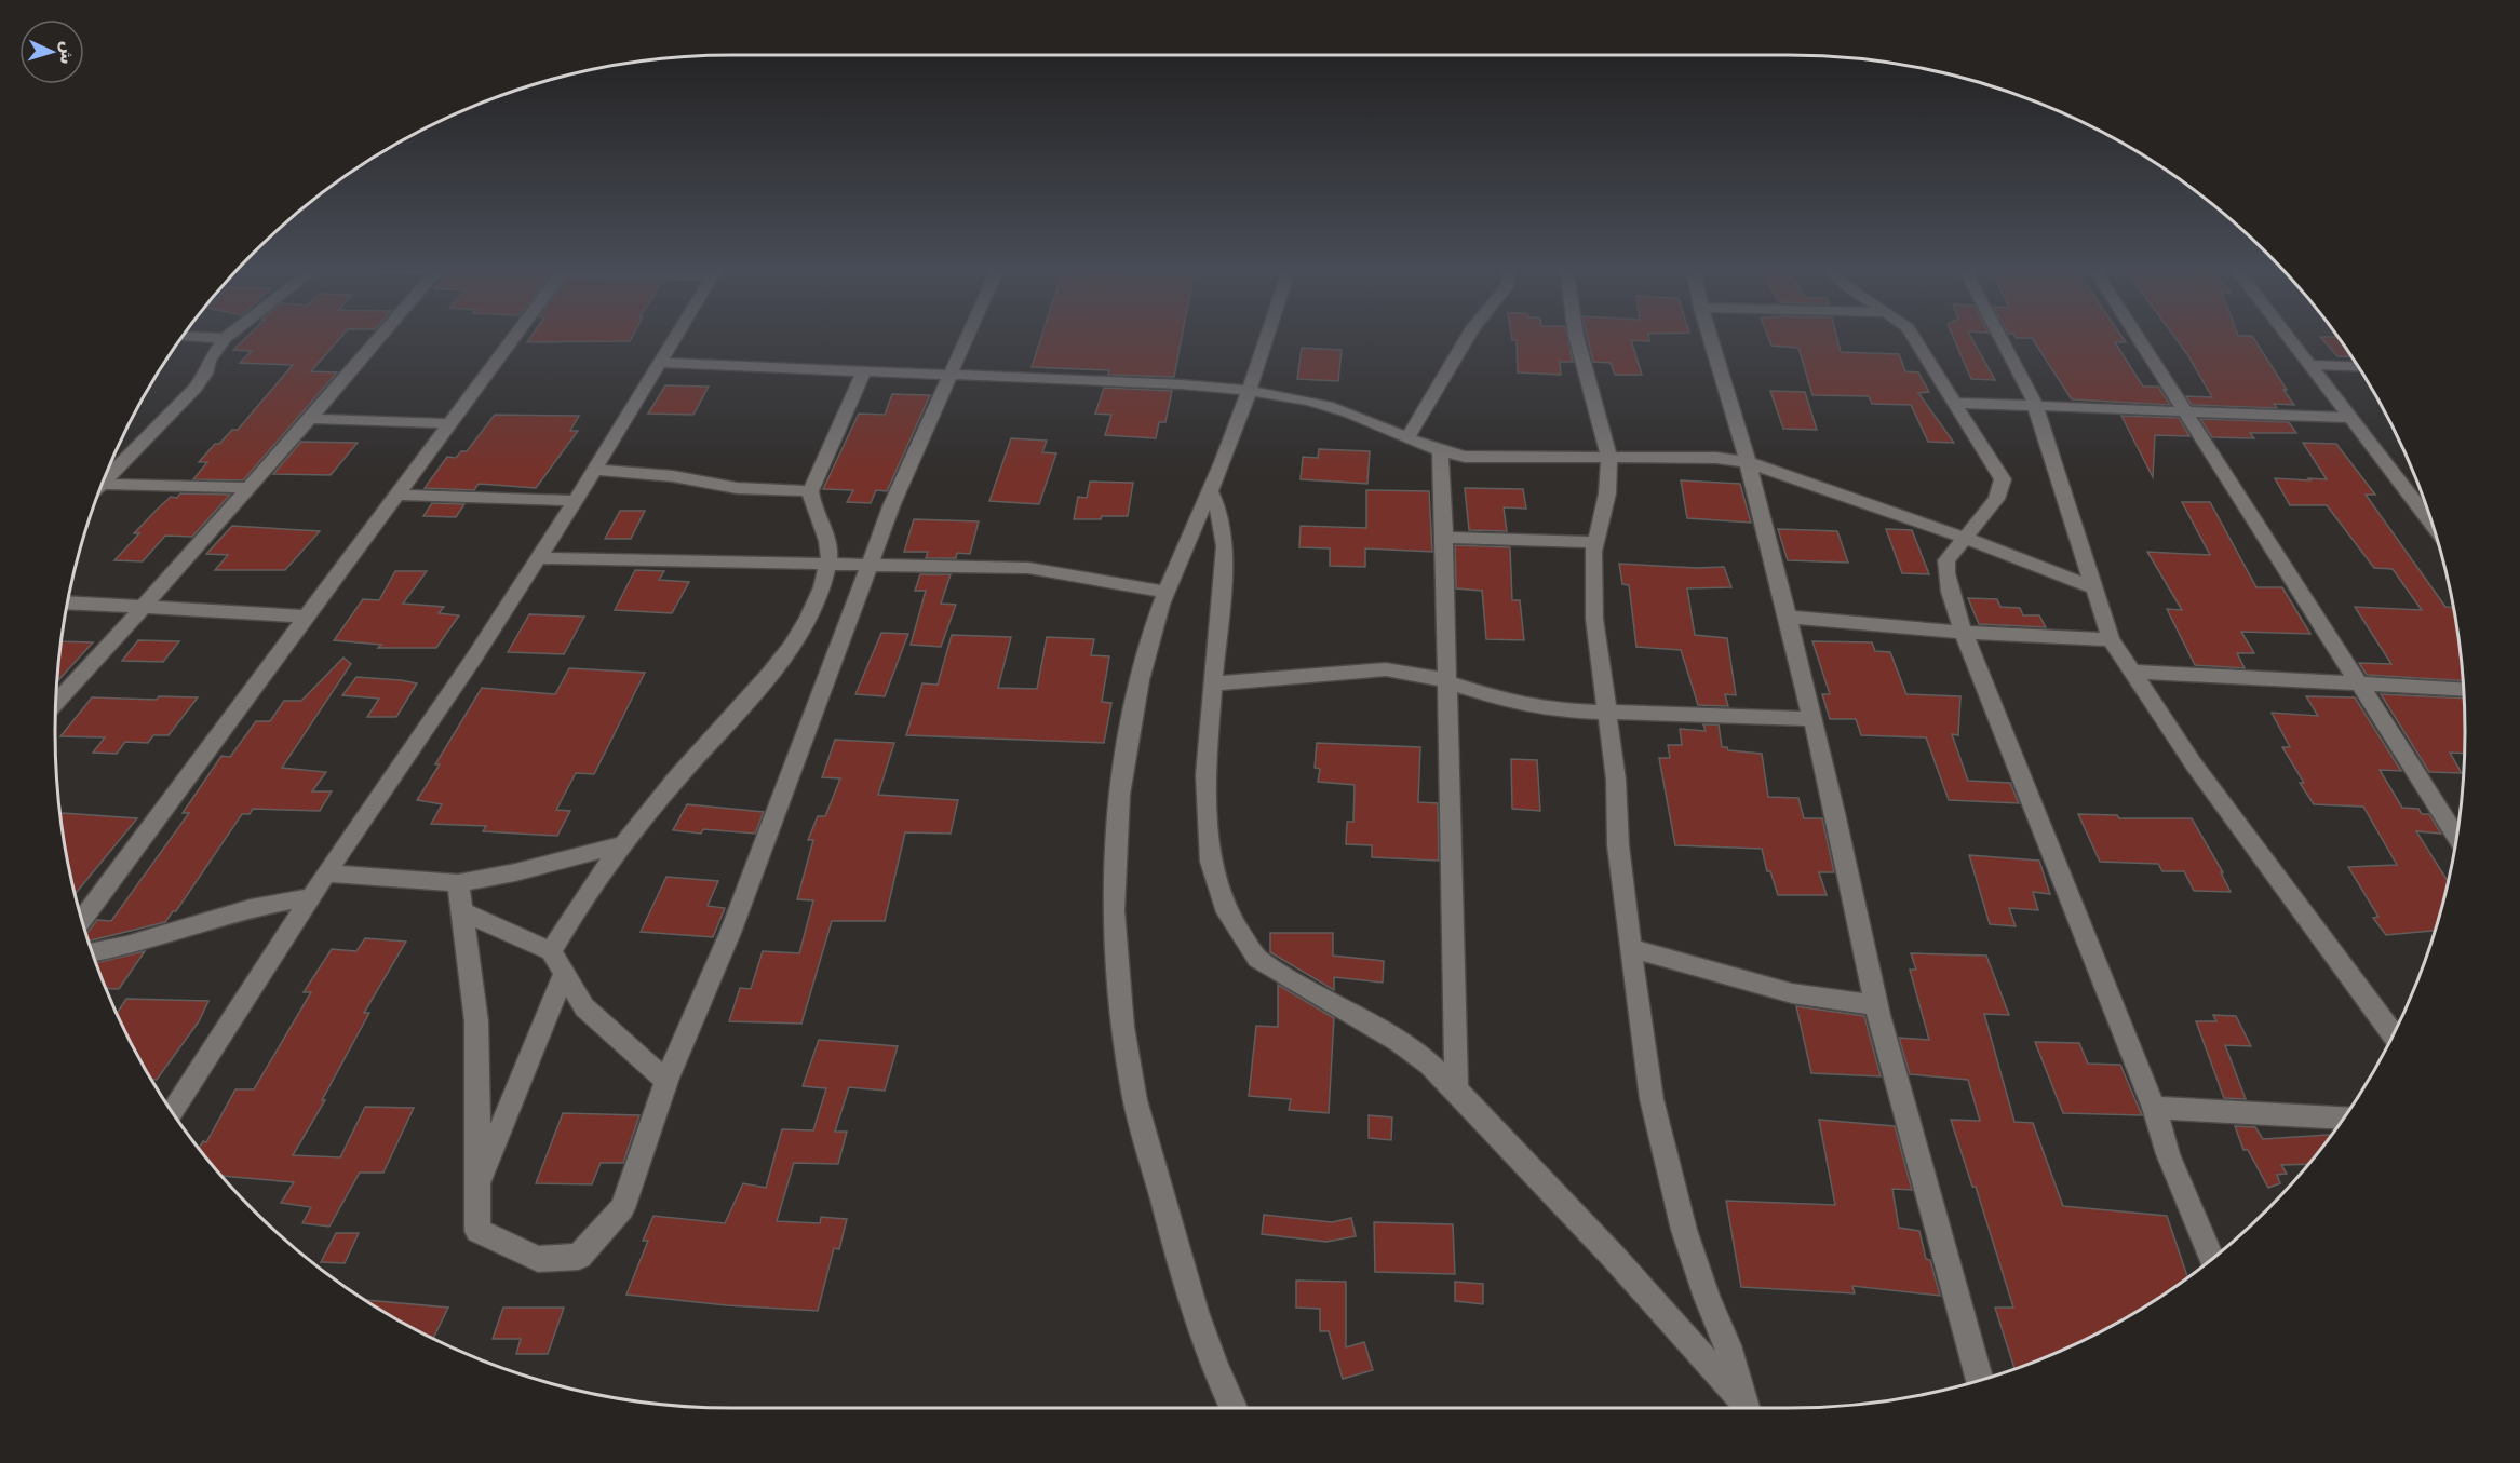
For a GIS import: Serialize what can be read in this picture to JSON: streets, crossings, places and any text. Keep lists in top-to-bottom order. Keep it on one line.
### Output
{"north":"right"}
